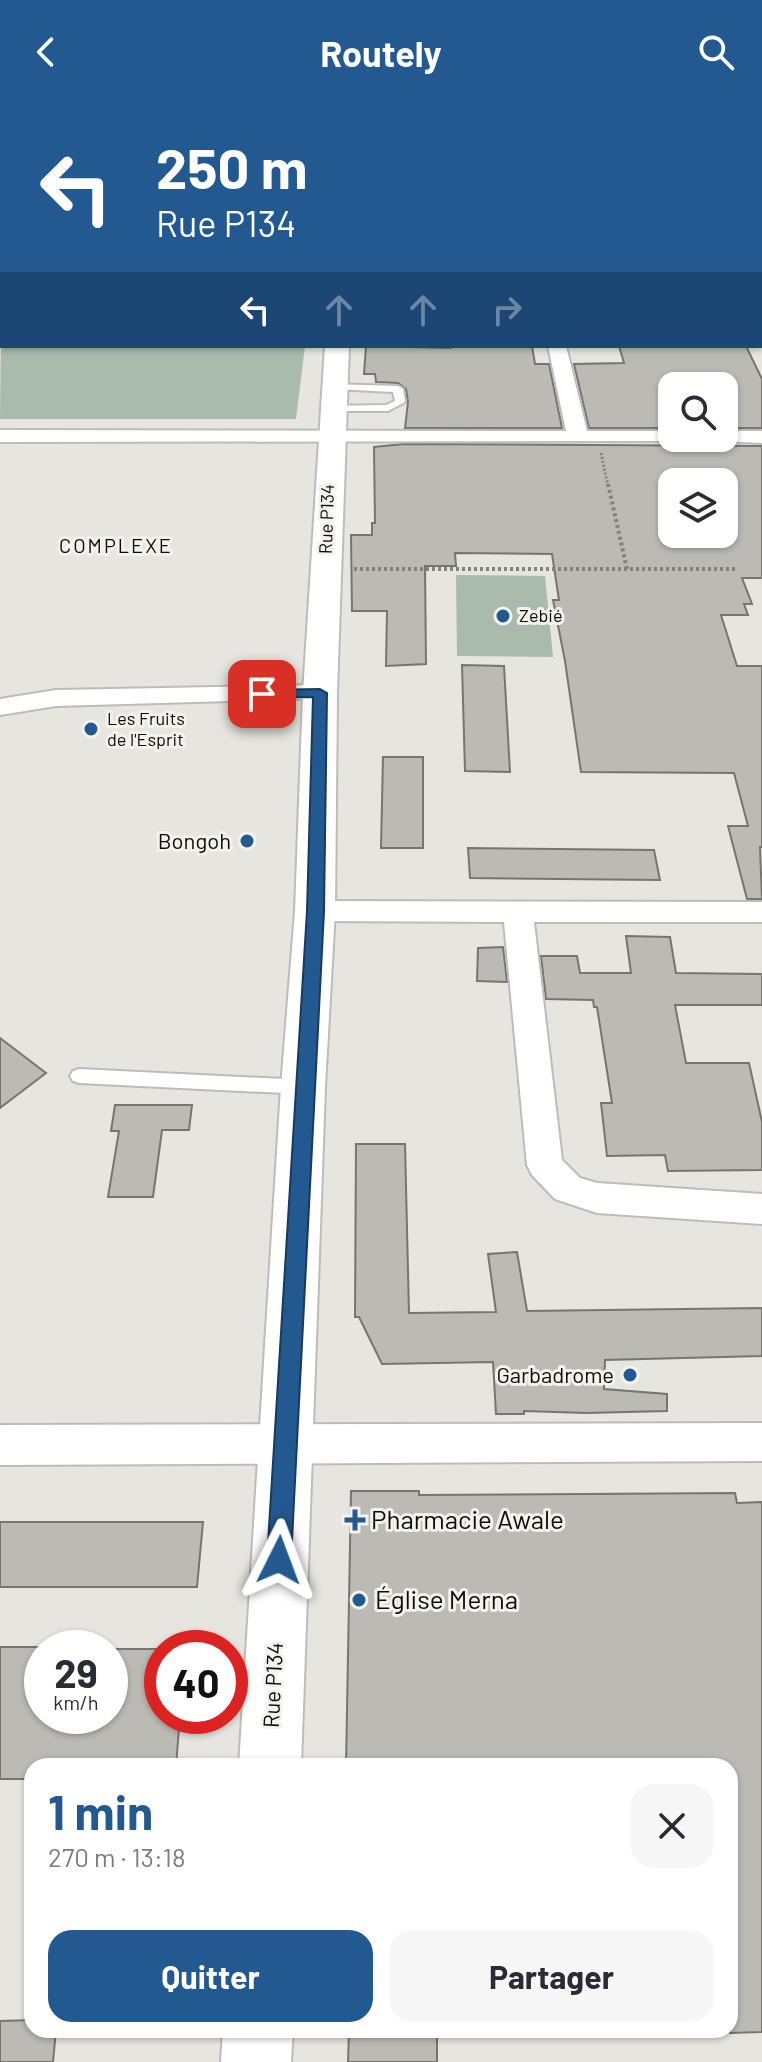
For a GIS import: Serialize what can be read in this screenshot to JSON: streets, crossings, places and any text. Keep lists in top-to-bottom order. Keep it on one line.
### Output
{"streets":{"street":["Rue P134"]},"districts":["COMPLEXE"],"places":{"other":["Zebié","Les Fruits de l'Esprit","Bongoh","Garbadrome","Église Merna"],"health":["Pharmacie Awale"]},"page":{"header":"Routely","turn":["250 m","Rue P134"],"speed":"29 km/h","limit":"40","heading":["1 min","270 m · 13:18"],"buttons":["Quitter","Partager"]}}
